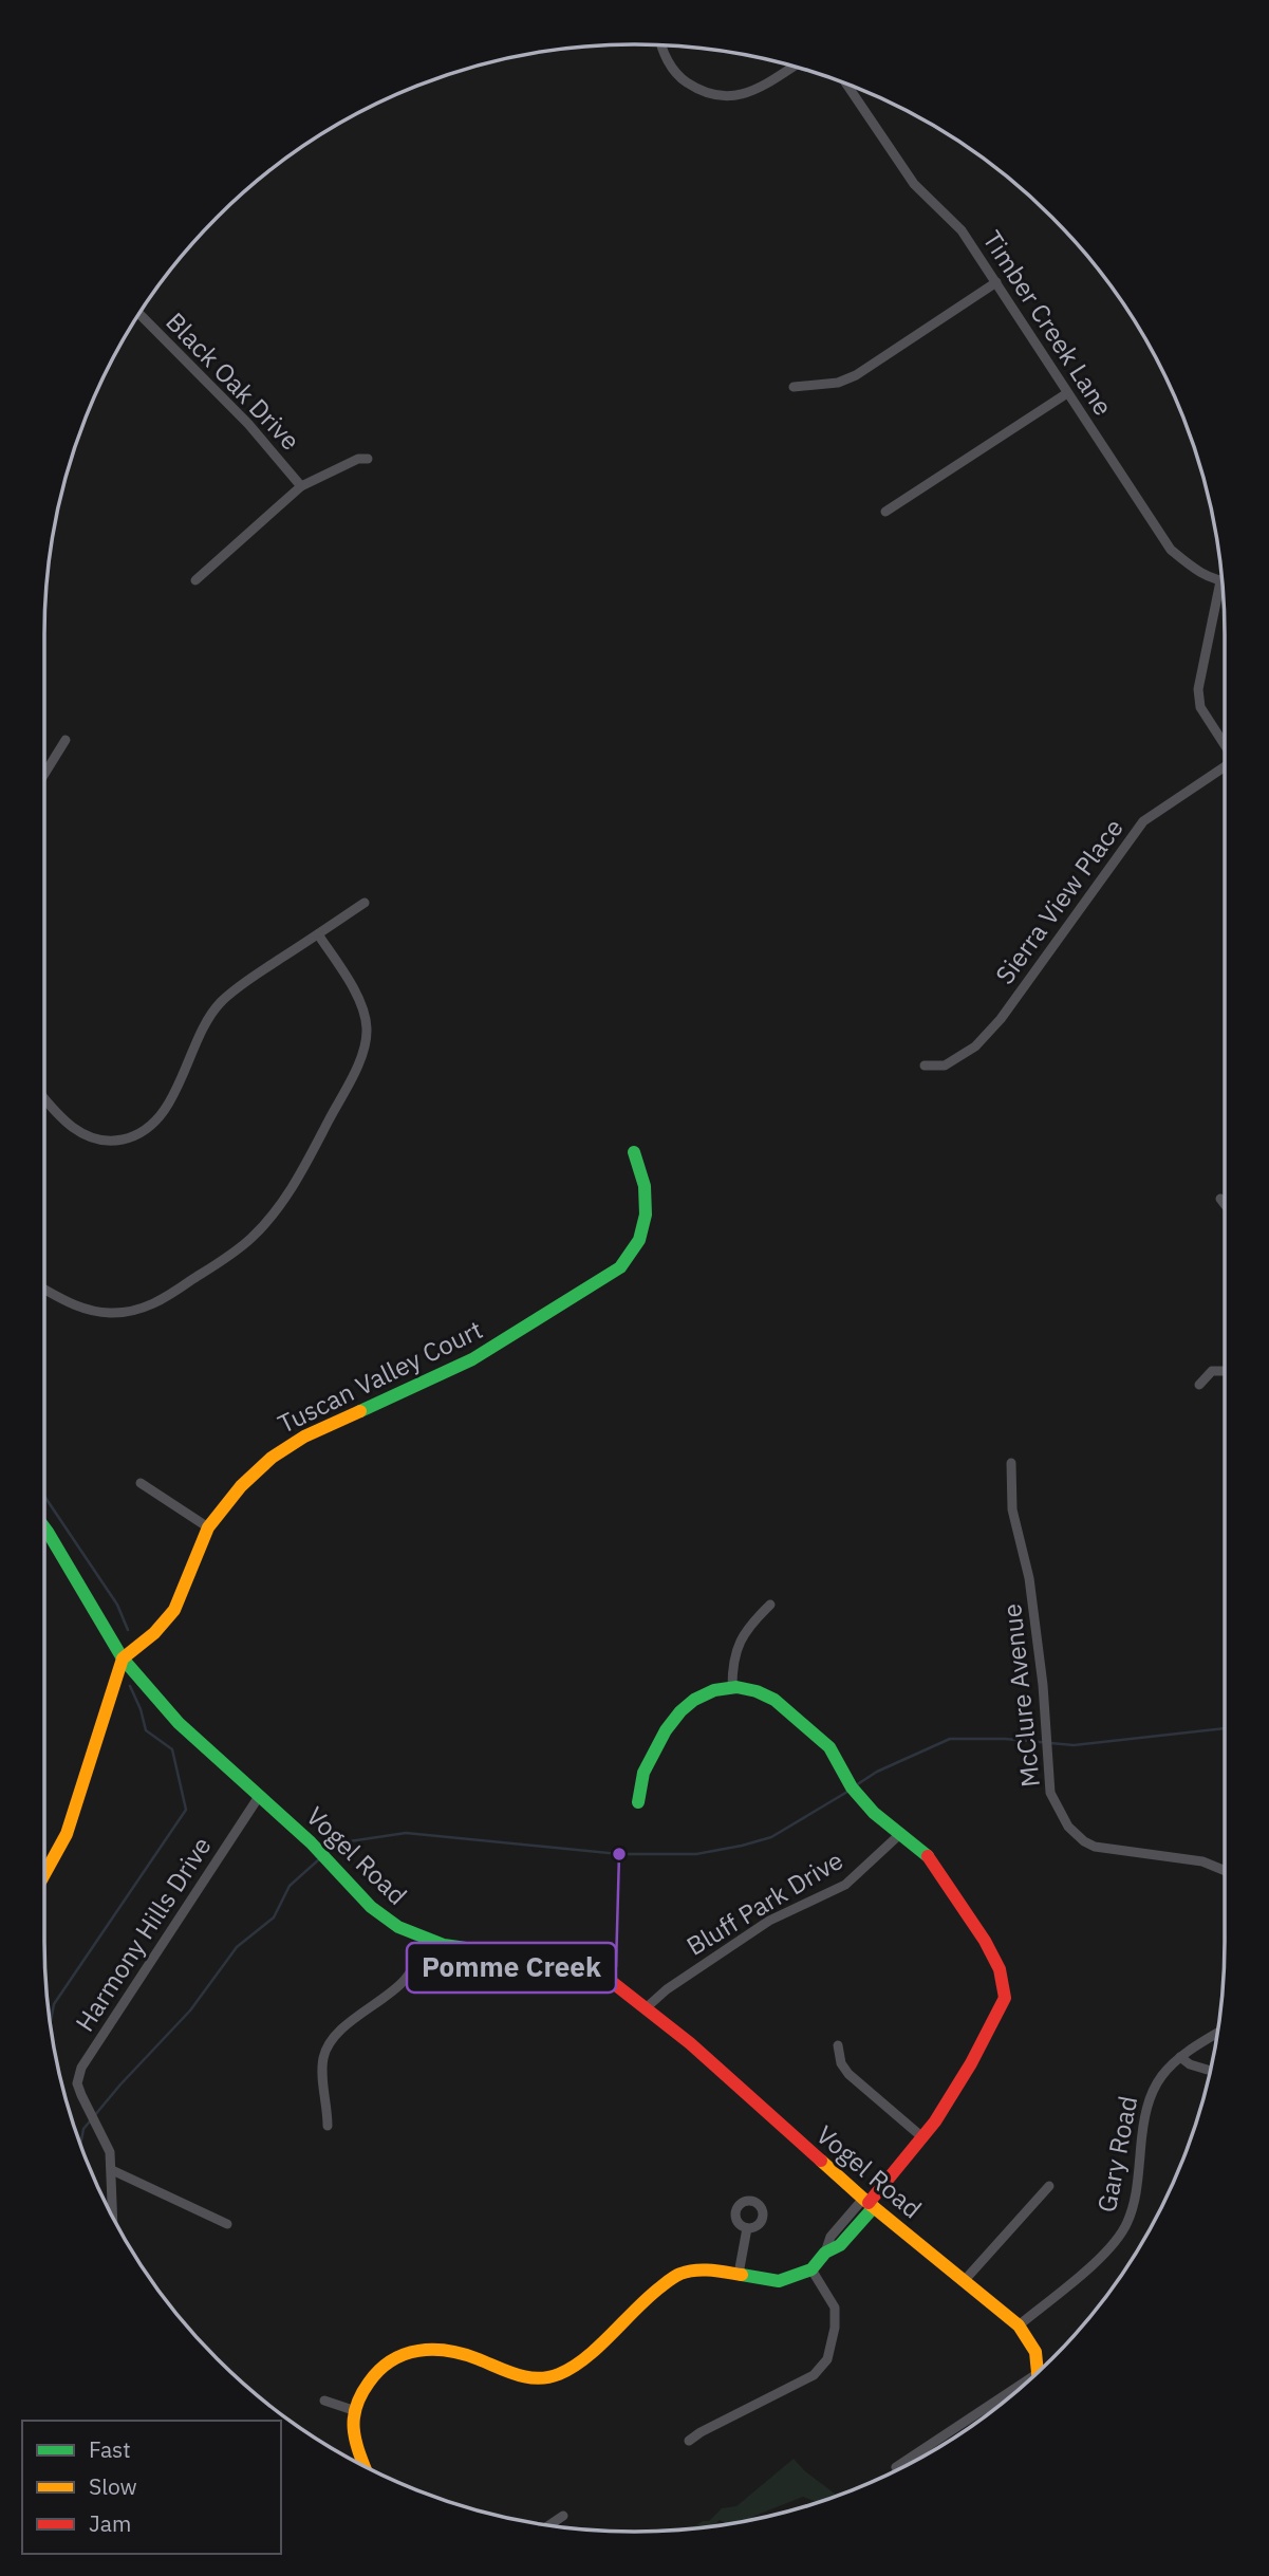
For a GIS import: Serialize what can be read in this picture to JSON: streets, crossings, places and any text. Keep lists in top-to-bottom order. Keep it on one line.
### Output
{"streets":{"street":["Timber Creek Lane","Black Oak Drive","Sierra View Place","Tuscan Valley Court","McClure Avenue","Vogel Road","Bluff Park Drive","Harmony Hills Drive","Gary Road"]},"crossings":[["Tuscan Valley Court","Vogel Road"],["Vogel Road","Bluff Park Drive"],["Vogel Road","Harmony Hills Drive"],["Vogel Road","Gary Road"]],"places":["Pomme Creek"],"legend":["Fast","Slow","Jam"]}
